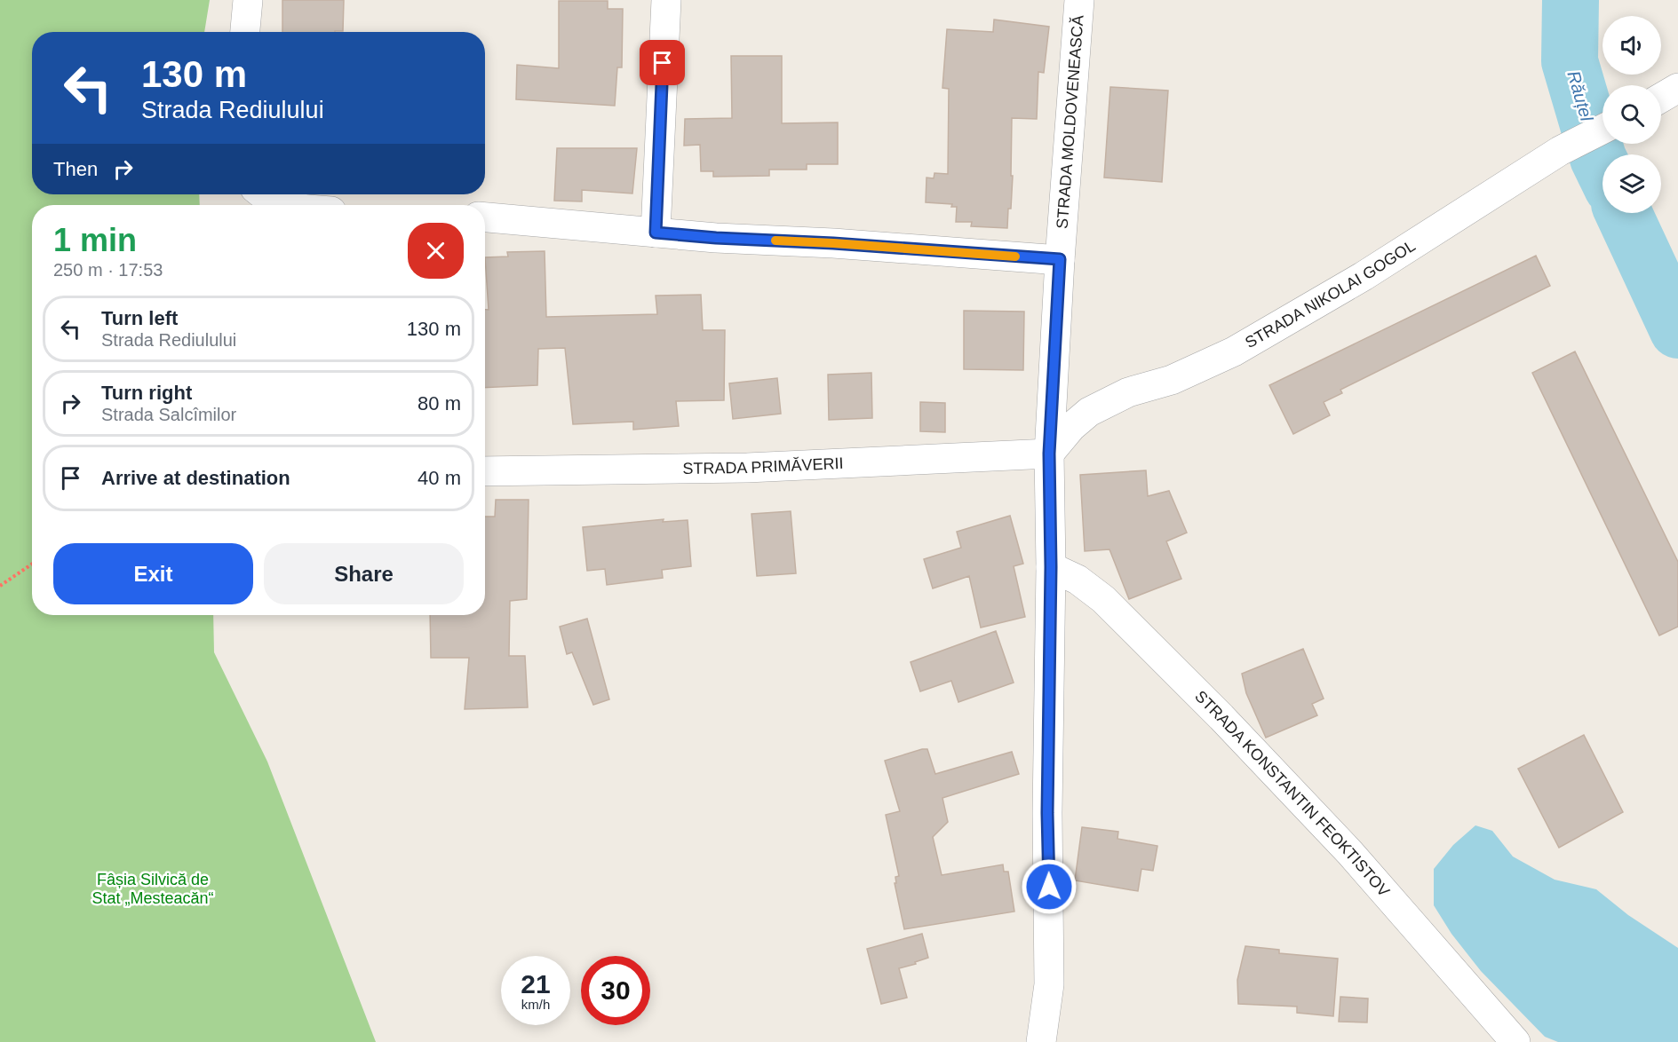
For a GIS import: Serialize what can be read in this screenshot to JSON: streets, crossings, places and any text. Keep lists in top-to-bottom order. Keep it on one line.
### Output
{"streets":{"street":["STRADA MOLDOVENEASCĂ","STRADA NIKOLAI GOGOL","STRADA PRIMĂVERII","STRADA KONSTANTIN FEOKTISTOV"]},"crossings":[["STRADA MOLDOVENEASCĂ","STRADA NIKOLAI GOGOL"],["STRADA MOLDOVENEASCĂ","STRADA PRIMĂVERII"],["STRADA MOLDOVENEASCĂ","STRADA KONSTANTIN FEOKTISTOV"],["STRADA NIKOLAI GOGOL","STRADA PRIMĂVERII"]],"water":["Răuțel"],"parks":["Fâșia Silvică de Stat „Mesteacăn“"],"page":{"turn":["130 m","Strada Rediulului"],"then":"Then","heading":["1 min","250 m · 17:53"],"list":[{"name":"Turn left","note":"Strada Rediulului","value":"130 m"},{"name":"Turn right","note":"Strada Salcîmilor","value":"80 m"},{"name":"Arrive at destination","value":"40 m"}],"buttons":["Exit","Share"],"speed":"21 km/h","limit":"30"}}
